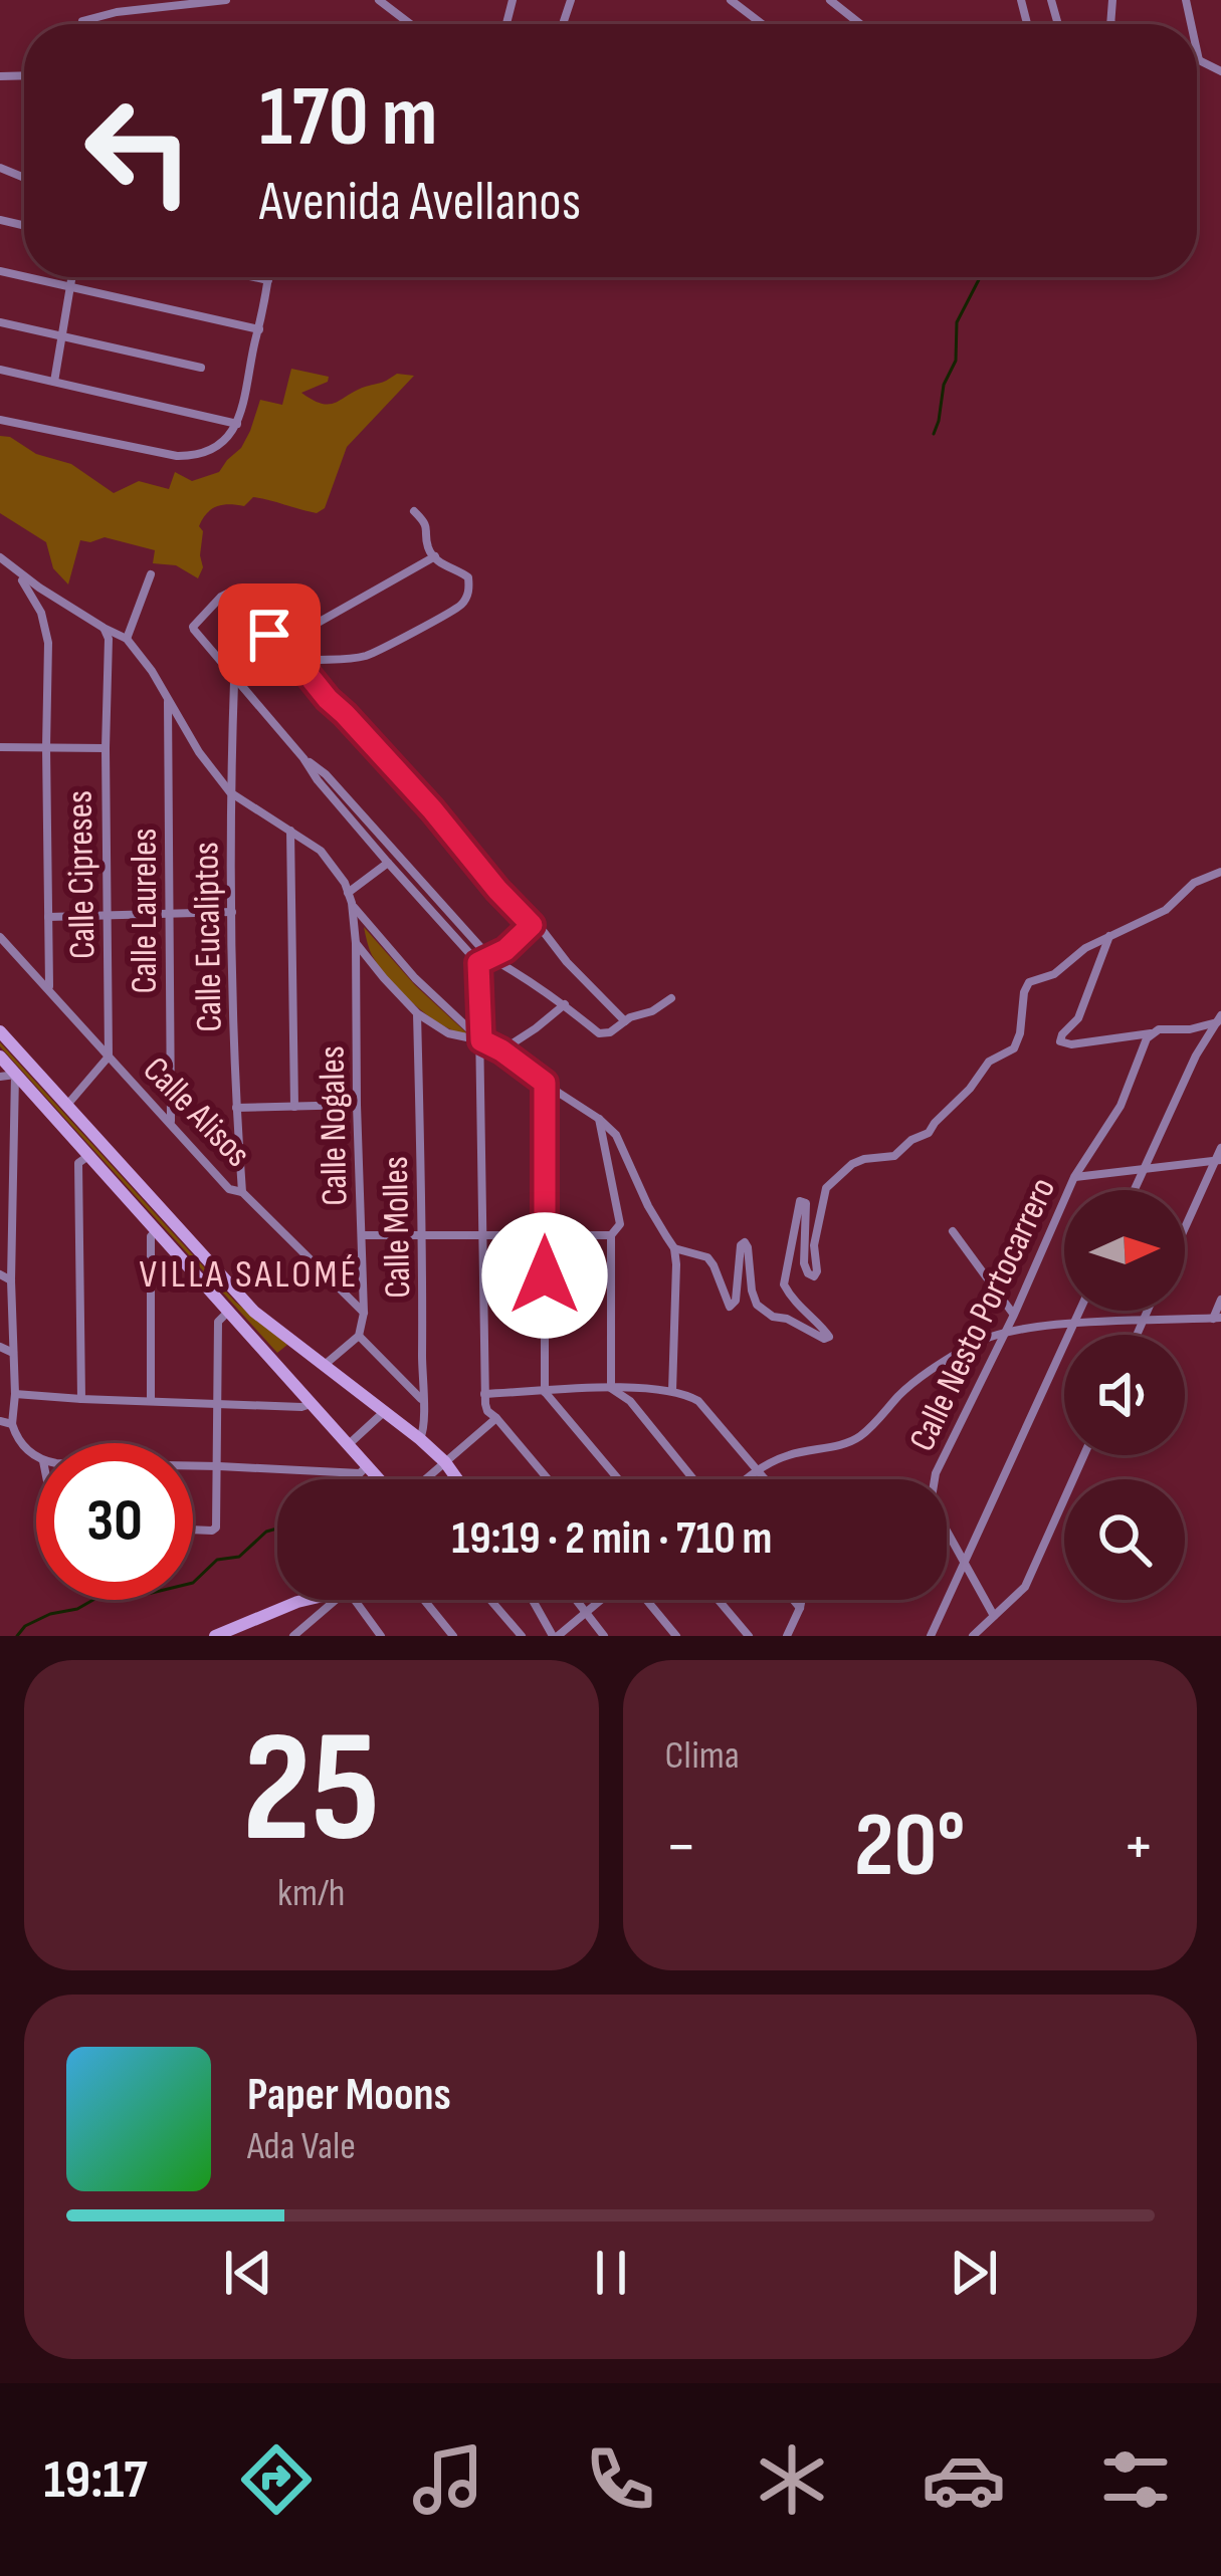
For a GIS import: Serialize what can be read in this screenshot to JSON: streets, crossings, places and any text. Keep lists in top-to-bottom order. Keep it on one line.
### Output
{"streets":{"street":["Calle Cipreses","Calle Laureles","Calle Eucaliptos","Calle Alisos","Calle Nogales","Calle Molles","Calle Nesto Portocarrero"]},"crossings":[["Calle Cipreses","Calle Alisos"],["Calle Laureles","Calle Alisos"],["Calle Eucaliptos","Calle Alisos"],["Calle Alisos","Calle Nogales"]],"districts":["VILLA SALOMÉ"],"north":"right","page":{"turn":["170 m","Avenida Avellanos"],"limit":"30","trip":"19:19 · 2 min · 710 m","tile":[["25","km/h"],"Clima"],"heat":["−","20°","+"],"song":["Paper Moons","Ada Vale"],"tabs":"19:17"}}
